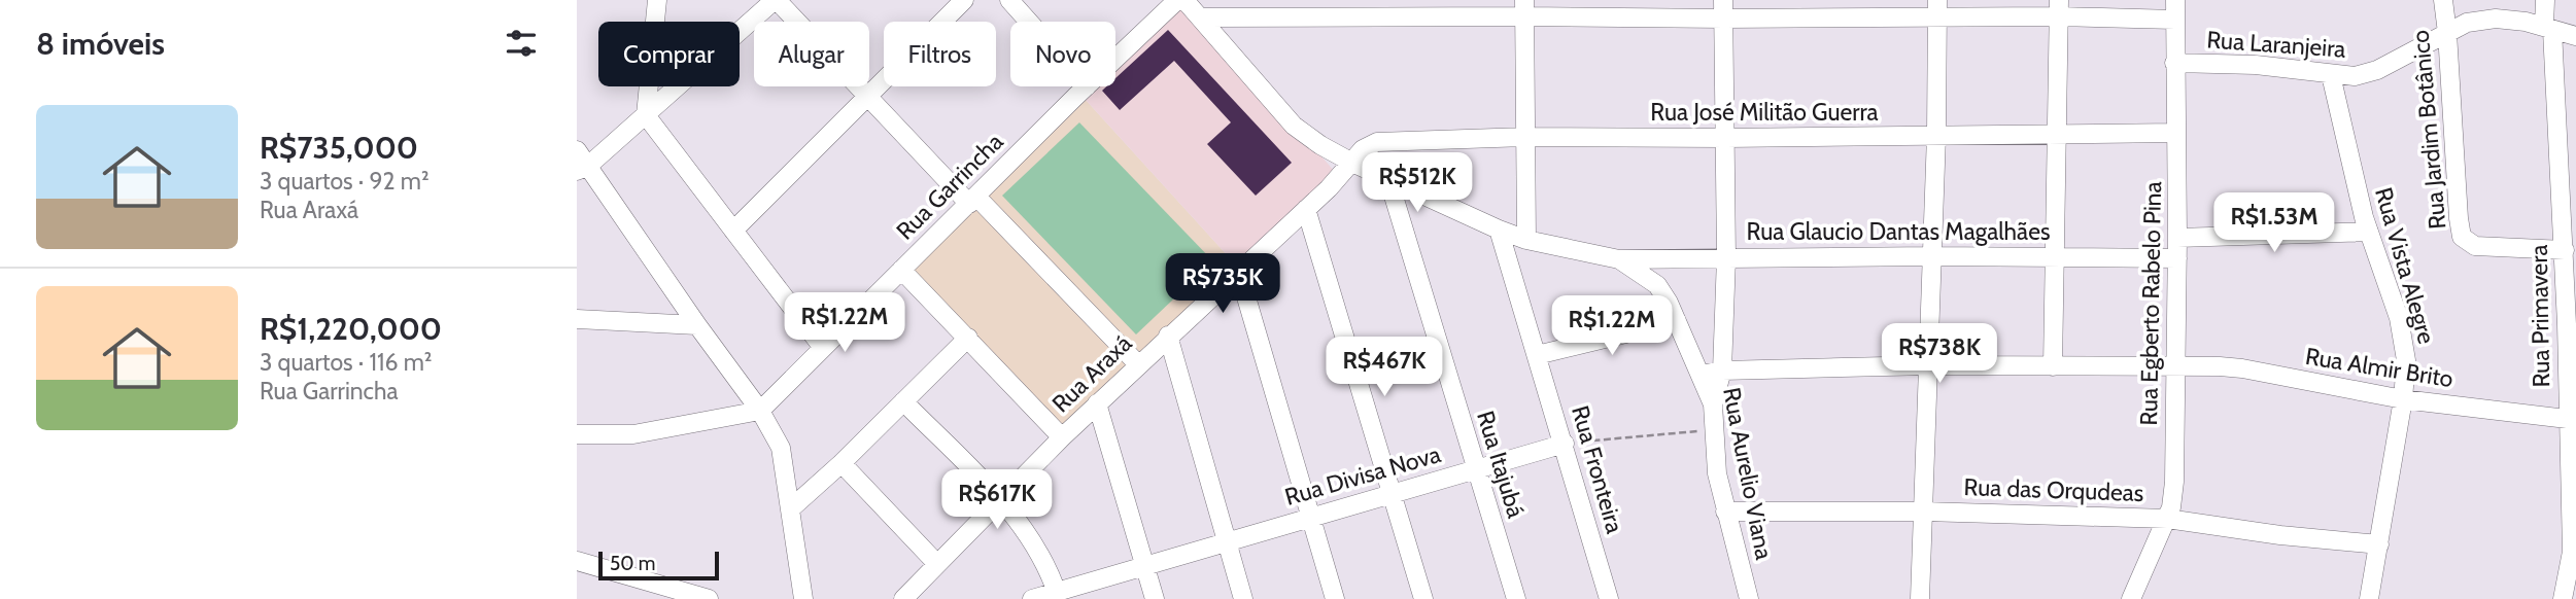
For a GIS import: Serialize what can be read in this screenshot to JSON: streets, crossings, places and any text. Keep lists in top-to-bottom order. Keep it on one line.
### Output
{"streets":{"street":["Rua Laranjeira","Rua José Militão Guerra","Rua Jardim Botânico","Rua Garrincha","Rua Glaucio Dantas Magalhães","Rua Vista Alegre","Rua Egberto Rabelo Pina","Rua Primavera","Rua Almir Brito","Rua Araxá","Rua Itajubá","Rua Fronteira","Rua Aurelio Viana","Rua Divisa Nova","Rua das Orqudeas"]},"crossings":[["Rua Laranjeira","Rua Jardim Botânico"],["Rua Laranjeira","Rua Vista Alegre"],["Rua Laranjeira","Rua Egberto Rabelo Pina"],["Rua Laranjeira","Rua Primavera"],["Rua José Militão Guerra","Rua Egberto Rabelo Pina"],["Rua José Militão Guerra","Rua Araxá"],["Rua José Militão Guerra","Rua Aurelio Viana"],["Rua Jardim Botânico","Rua Primavera"],["Rua Glaucio Dantas Magalhães","Rua Egberto Rabelo Pina"],["Rua Glaucio Dantas Magalhães","Rua Aurelio Viana"],["Rua Vista Alegre","Rua Almir Brito"],["Rua Vista Alegre","Rua das Orqudeas"],["Rua Egberto Rabelo Pina","Rua Almir Brito"],["Rua Egberto Rabelo Pina","Rua das Orqudeas"],["Rua Primavera","Rua Almir Brito"],["Rua Almir Brito","Rua Aurelio Viana"],["Rua Araxá","Rua Aurelio Viana"],["Rua Itajubá","Rua Aurelio Viana"],["Rua Itajubá","Rua Divisa Nova"],["Rua Fronteira","Rua Aurelio Viana"],["Rua Fronteira","Rua Divisa Nova"],["Rua Aurelio Viana","Rua das Orqudeas"]],"scale_bar":"50 m","page":{"heading":"8 imóveis","chip":["Comprar","Alugar","Filtros","Novo"],"list":[{"name":"R$735,000","note":"3 quartos · 92 m² · Rua Araxá"},{"name":"R$1,220,000","note":"3 quartos · 116 m² · Rua Garrincha"}],"price":["R$512K","R$1.53M","R$735K","R$1.22M","R$1.22M","R$738K","R$467K","R$617K"],"scale":"50 m"}}
